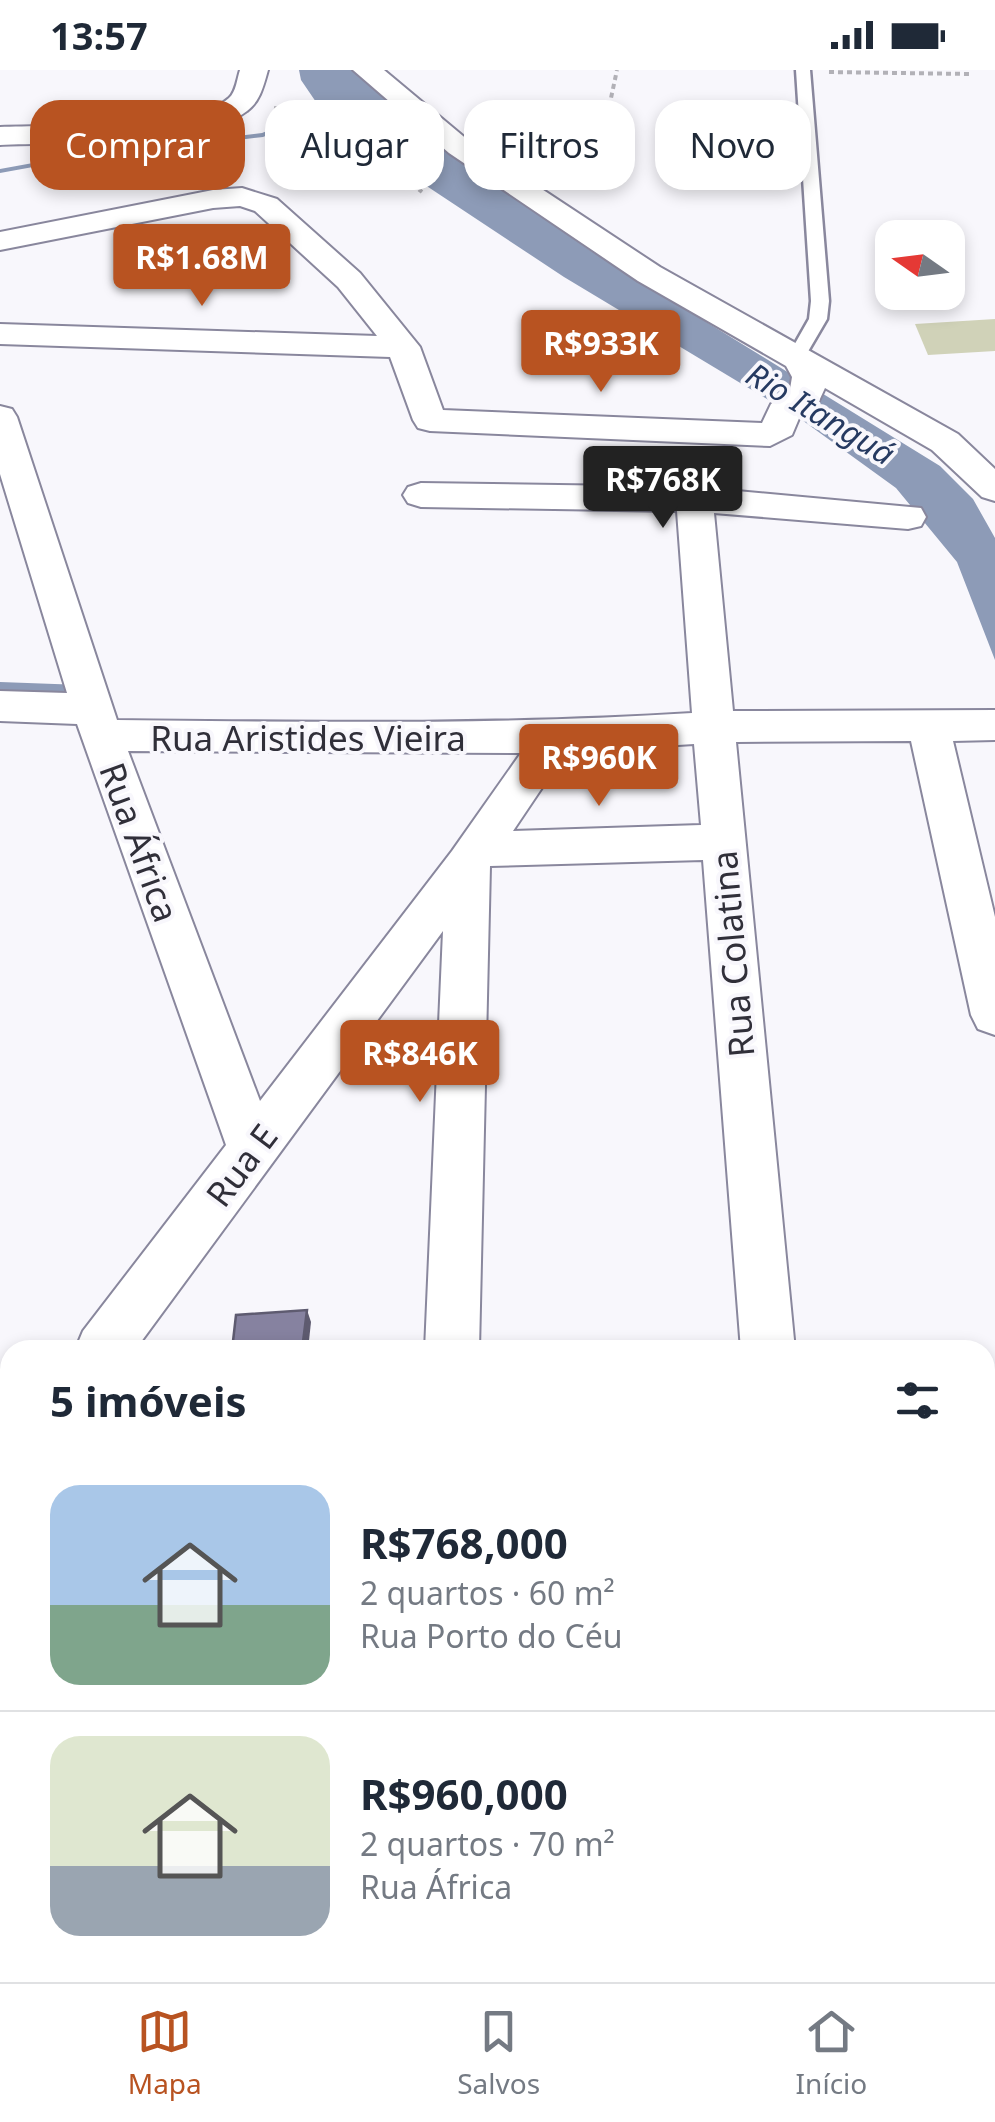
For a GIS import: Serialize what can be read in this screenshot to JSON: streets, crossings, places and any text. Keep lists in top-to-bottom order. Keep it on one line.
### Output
{"streets":{"street":["Rua Aristides Vieira","Rua África","Rua Colatina","Rua E"]},"crossings":[["Rua Aristides Vieira","Rua África"],["Rua Aristides Vieira","Rua Colatina"],["Rua Aristides Vieira","Rua E"],["Rua África","Rua E"]],"water":["Rio Itanguá"],"north":"left","page":{"status":"13:57","chip":["Comprar","Alugar","Filtros","Novo"],"price":["R$1.68M","R$933K","R$768K","R$960K","R$846K"],"heading":"5 imóveis","list":[{"name":"R$768,000","note":"2 quartos · 60 m² · Rua Porto do Céu"},{"name":"R$960,000","note":"2 quartos · 70 m² · Rua África"}],"tabs":["Mapa","Salvos","Início"]}}
